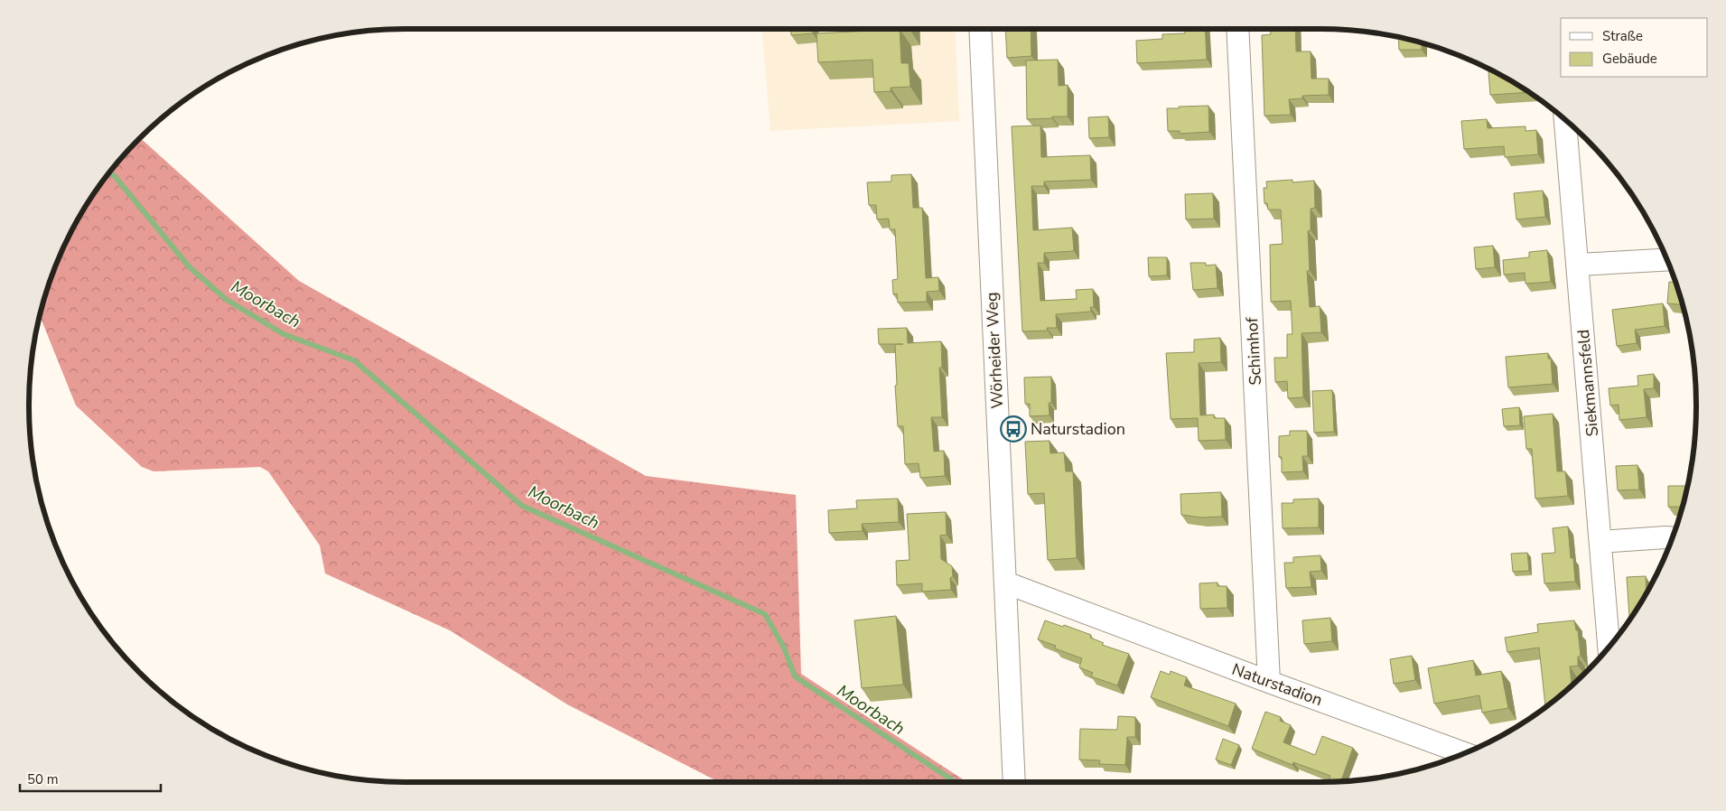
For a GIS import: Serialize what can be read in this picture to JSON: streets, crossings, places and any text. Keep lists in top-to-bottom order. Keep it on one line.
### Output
{"streets":{"street":["Wörheider Weg","Schimhof","Siekmannsfeld","Naturstadion"]},"crossings":[["Wörheider Weg","Naturstadion"],["Schimhof","Naturstadion"]],"water":["Moorbach"],"places":{"bus stop":["Naturstadion"]},"legend":["Straße","Gebäude"],"scale_bar":"50 m"}
